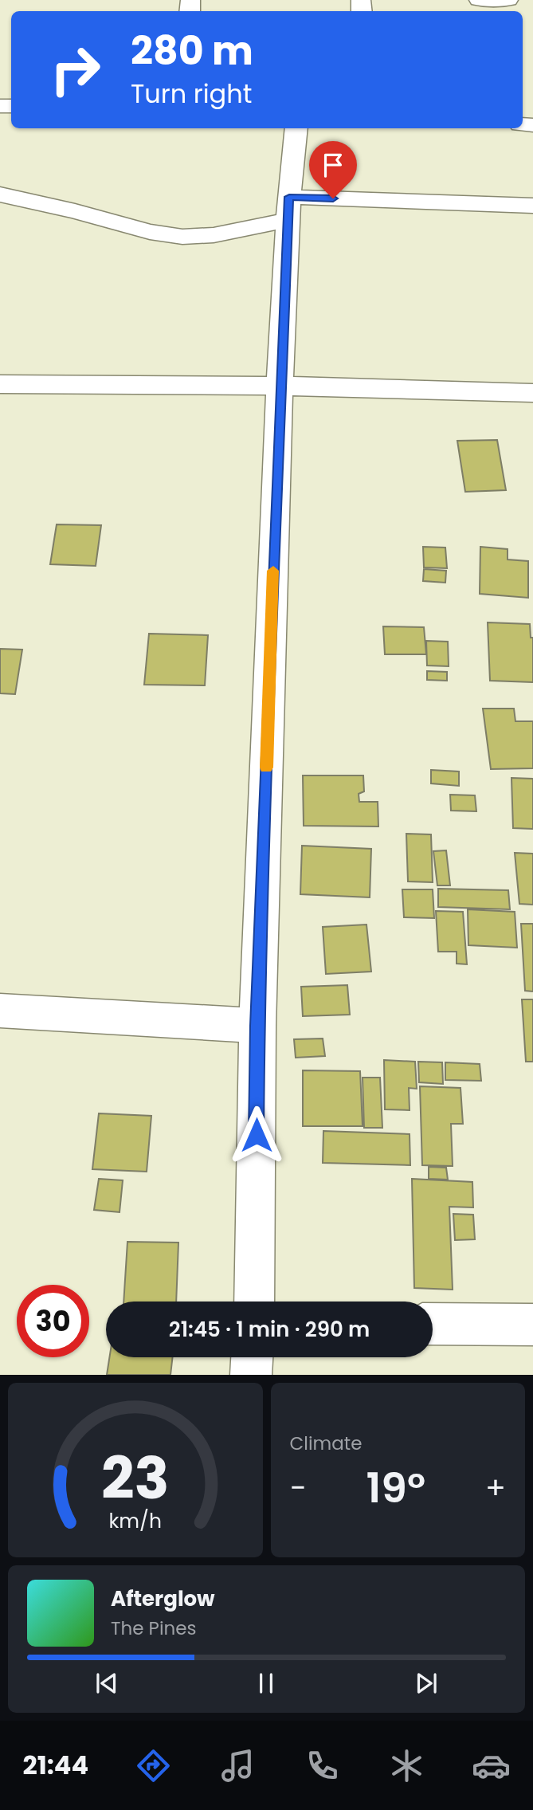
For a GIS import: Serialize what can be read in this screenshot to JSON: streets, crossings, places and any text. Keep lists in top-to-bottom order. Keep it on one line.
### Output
{"page":{"turn":["280 m","Turn right"],"limit":"30","trip":"21:45 · 1 min · 290 m","tile":"Climate","heat":["−","19°","+"],"song":["Afterglow","The Pines"],"tabs":"21:44","gauge":["23","km/h"]}}
